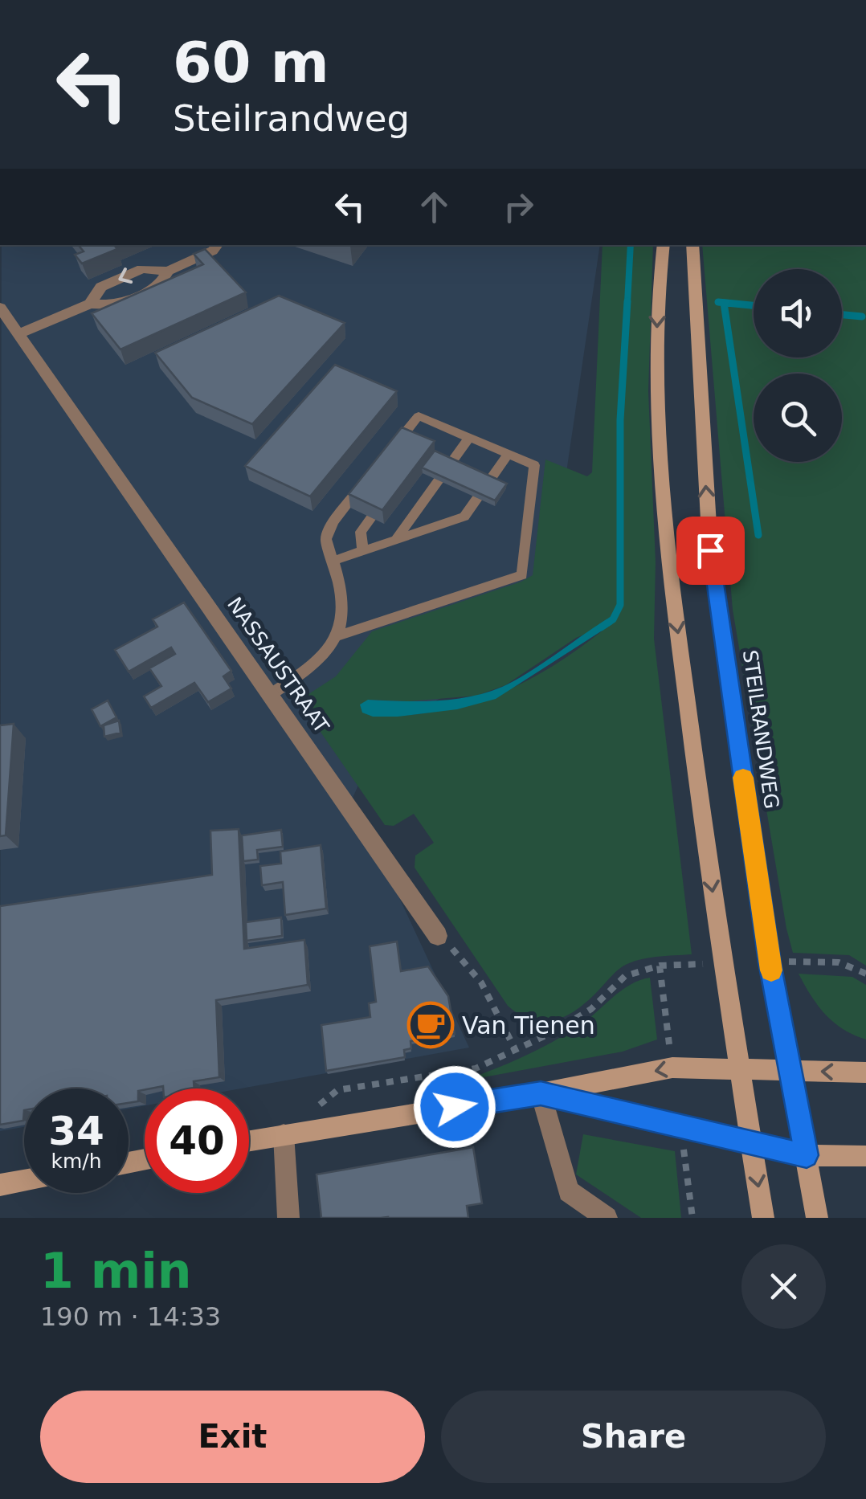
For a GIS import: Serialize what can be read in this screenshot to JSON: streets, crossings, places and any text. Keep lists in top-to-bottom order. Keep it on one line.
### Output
{"streets":{"main road":["STEILRANDWEG"],"street":["NASSAUSTRAAT"]},"places":{"cafe":["Van Tienen"]},"page":{"turn":["60 m","Steilrandweg"],"speed":"34 km/h","limit":"40","heading":["1 min","190 m · 14:33"],"buttons":["Exit","Share"]}}
